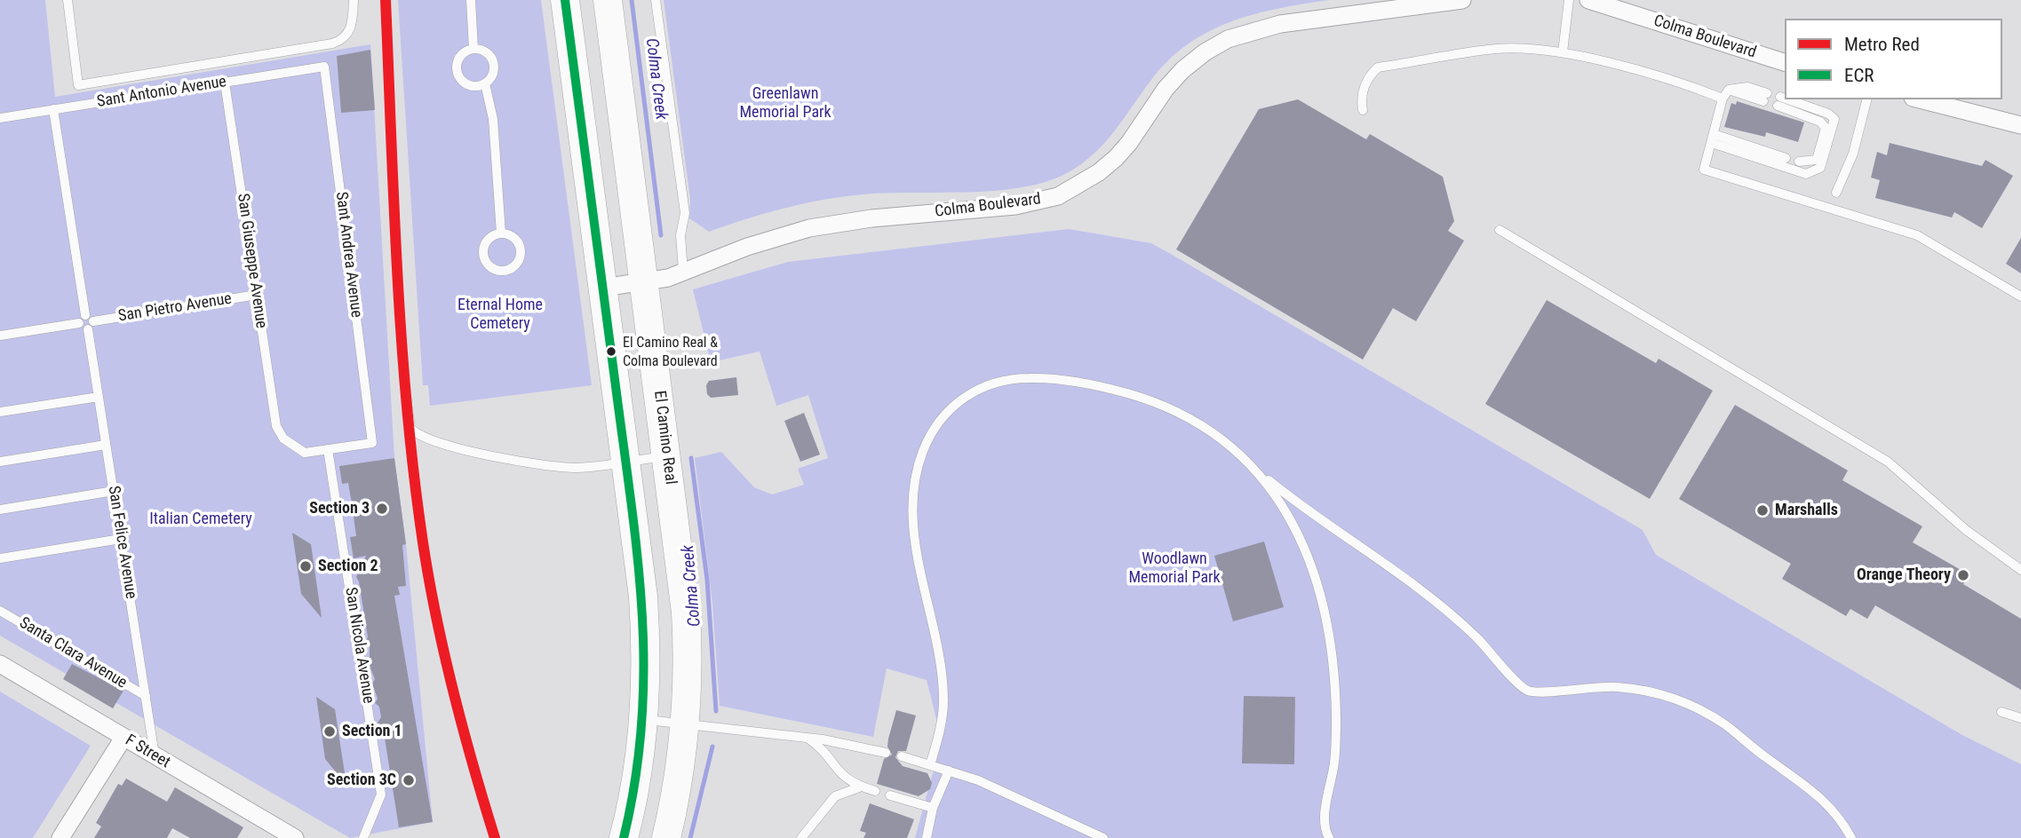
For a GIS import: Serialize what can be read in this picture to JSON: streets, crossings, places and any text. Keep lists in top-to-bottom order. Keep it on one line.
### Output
{"streets":{"main road":["El Camino Real"],"street":["Colma Boulevard","F Street"],"lane":["Sant Antonio Avenue","Sant Andrea Avenue","San Giuseppe Avenue","San Pietro Avenue","San Felice Avenue","San Nicola Avenue","Santa Clara Avenue"]},"crossings":[["Colma Boulevard","El Camino Real"],["Sant Antonio Avenue","Sant Andrea Avenue"],["Sant Antonio Avenue","San Giuseppe Avenue"],["Sant Andrea Avenue","San Giuseppe Avenue"],["Sant Andrea Avenue","San Nicola Avenue"],["San Giuseppe Avenue","San Pietro Avenue"],["San Giuseppe Avenue","San Nicola Avenue"],["San Felice Avenue","Santa Clara Avenue"],["San Felice Avenue","F Street"]],"water":["Colma Creek"],"parks":["Greenlawn Memorial Park","Eternal Home Cemetery","Italian Cemetery","Woodlawn Memorial Park"],"places":["El Camino Real & Colma Boulevard","Section 3","Marshalls","Section 2","Orange Theory","Section 1","Section 3C"],"lines":["metro line Red","transit line ECR"],"legend":["Metro Red","ECR"]}
